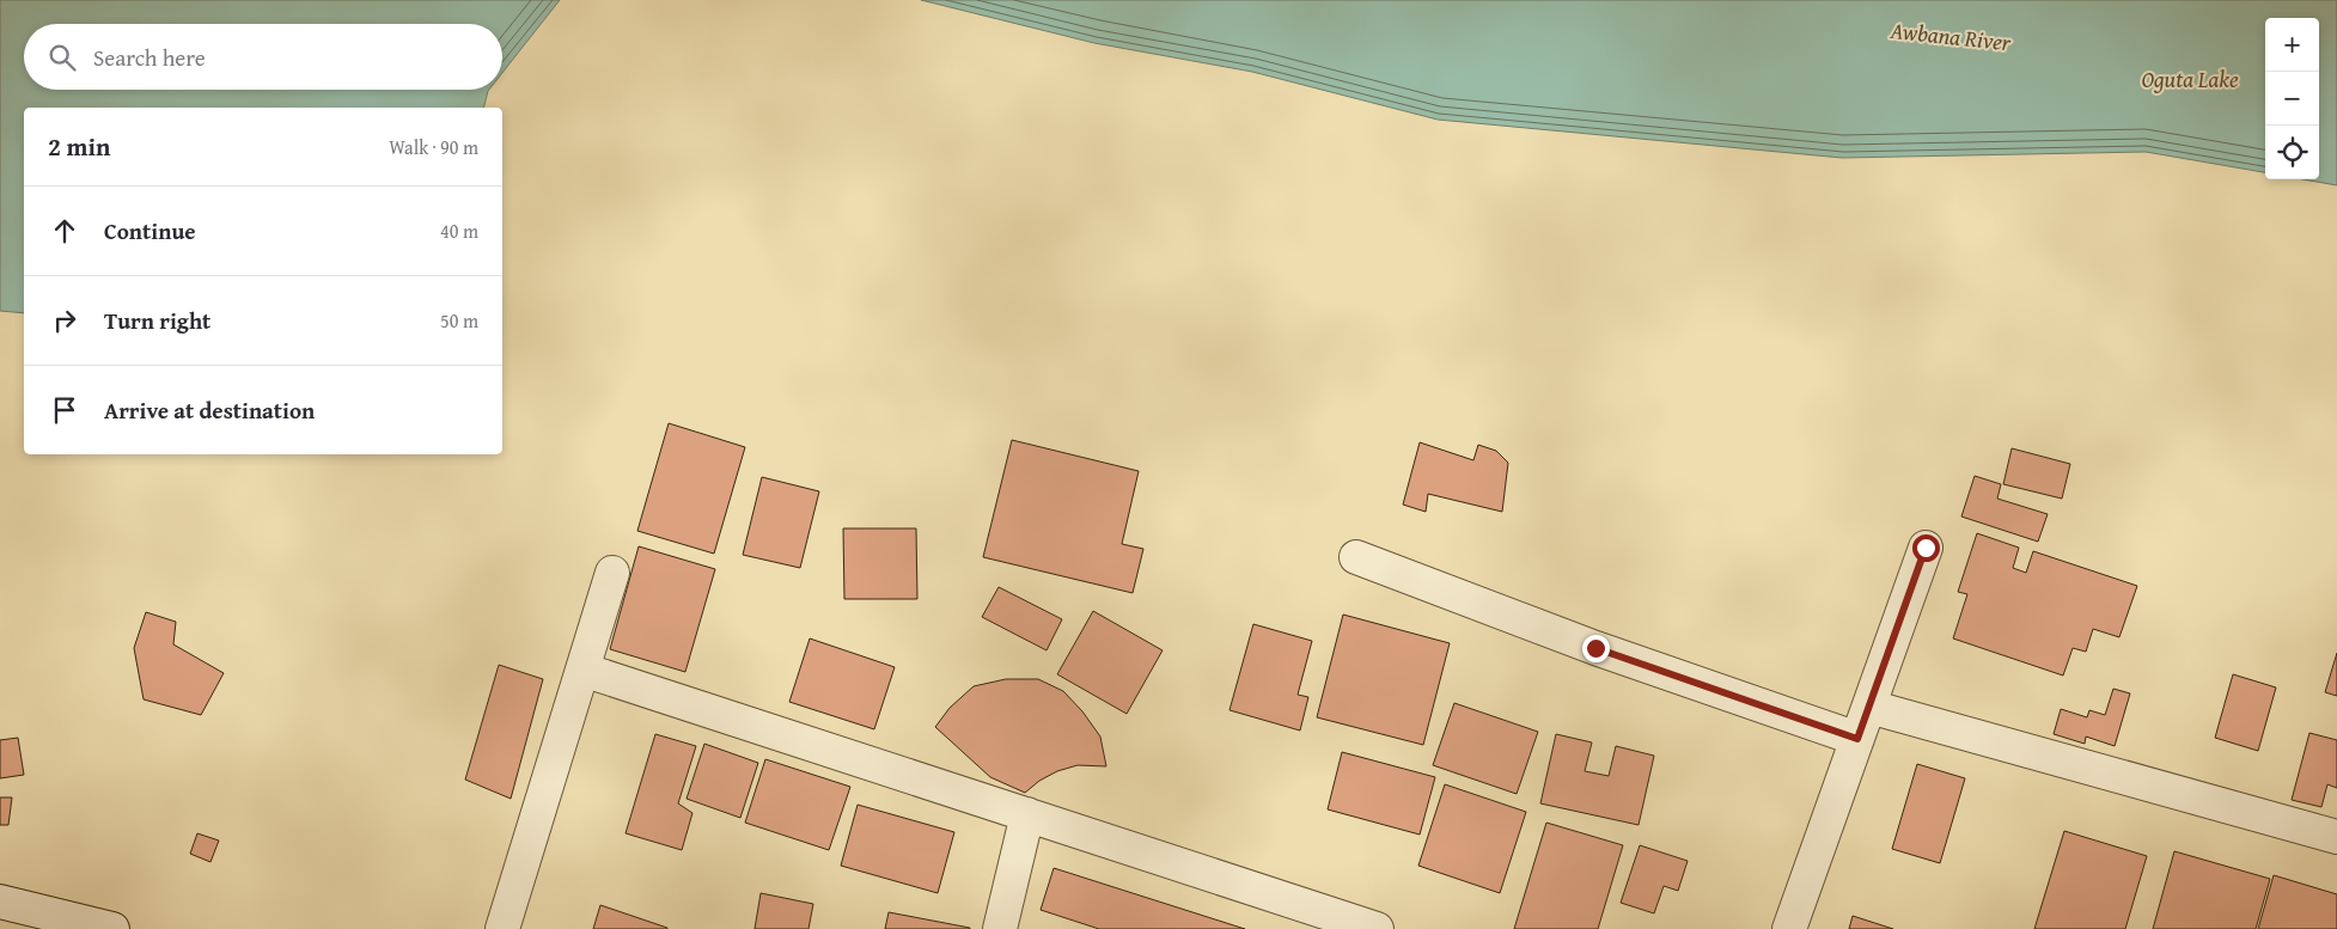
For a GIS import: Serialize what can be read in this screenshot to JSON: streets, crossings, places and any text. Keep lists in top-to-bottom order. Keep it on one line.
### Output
{"water":["Awbana River","Oguta Lake"],"page":{"map_buttons":["+","−"],"search":"Search here","heading":["2 min","Walk · 90 m"],"list":[["Continue","40 m"],["Turn right","50 m"],"Arrive at destination"]}}
